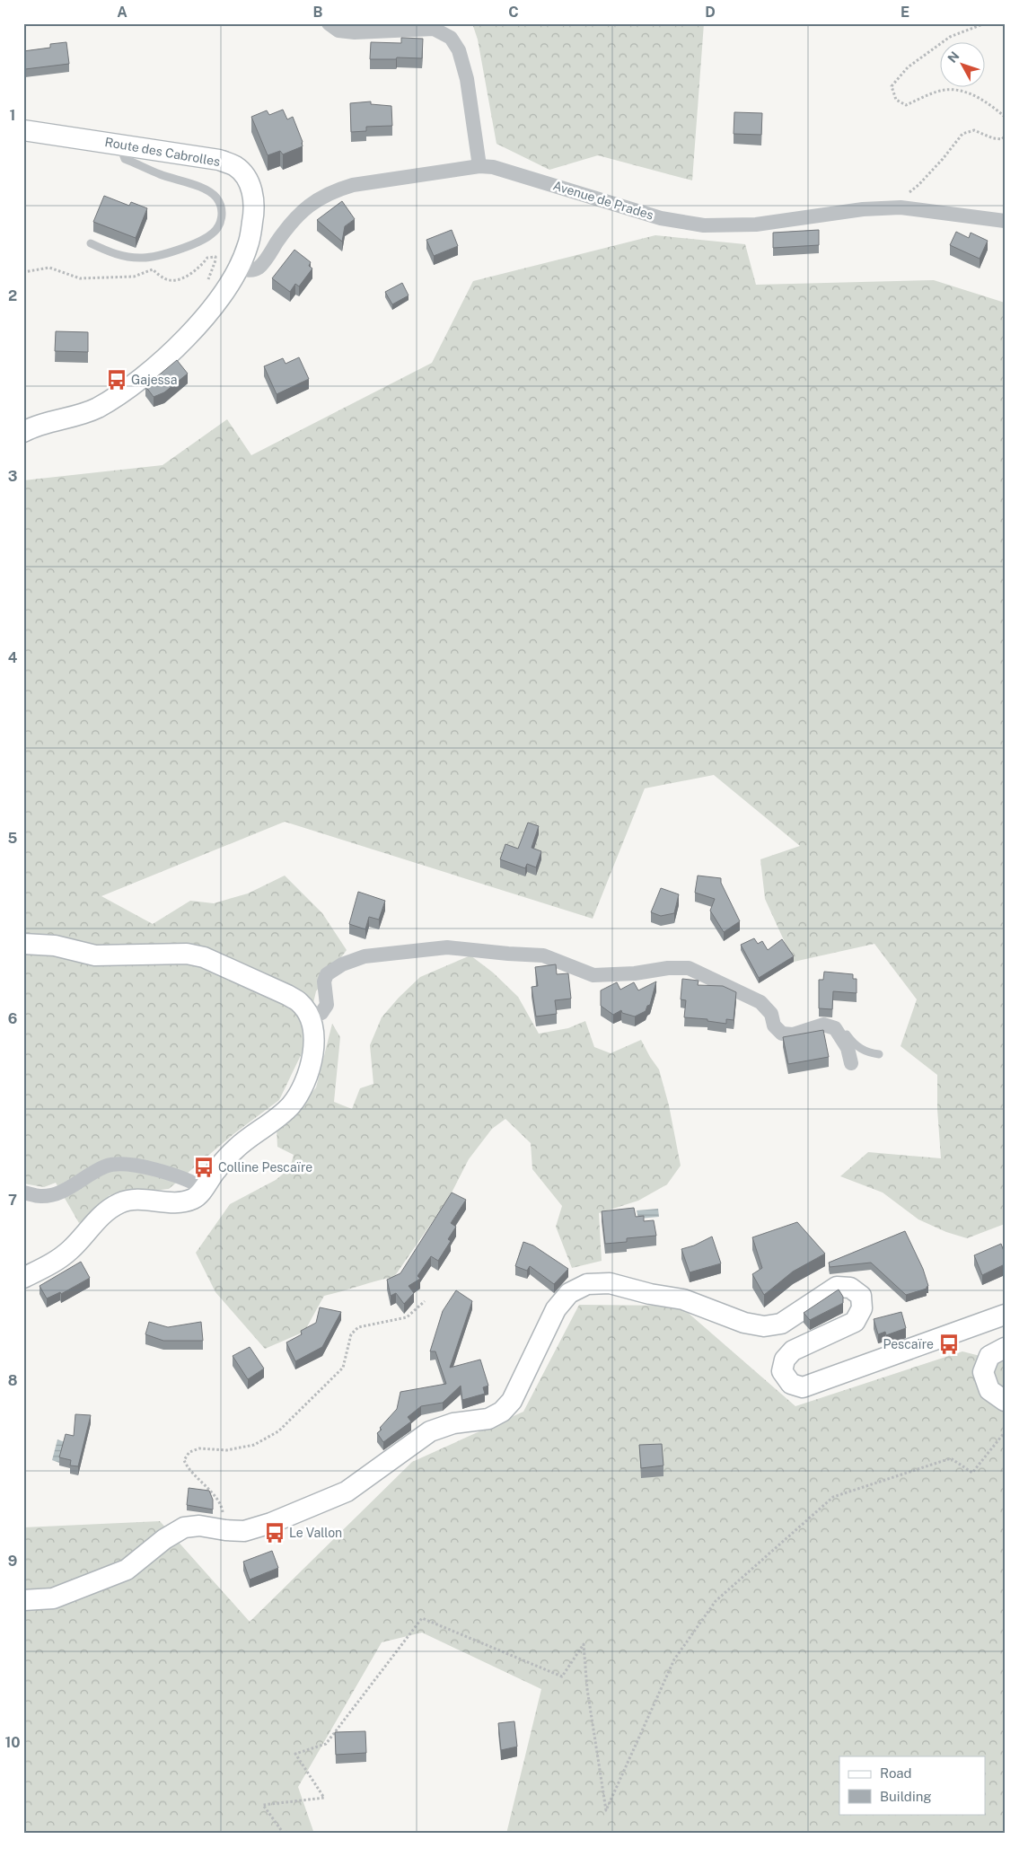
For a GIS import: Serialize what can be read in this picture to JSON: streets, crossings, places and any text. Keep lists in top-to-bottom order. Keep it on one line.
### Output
{"streets":{"street":["Route des Cabrolles","Avenue de Prades"]},"crossings":[["Route des Cabrolles","Avenue de Prades"]],"places":{"bus stop":["Gajessa","Colline Pescaïre","Pescaïre","Le Vallon"]},"legend":["Road","Building"],"north":"top left","grid":{"columns":["A","B","C","D","E"],"rows":["1","2","3","4","5","6","7","8","9","10"]}}
